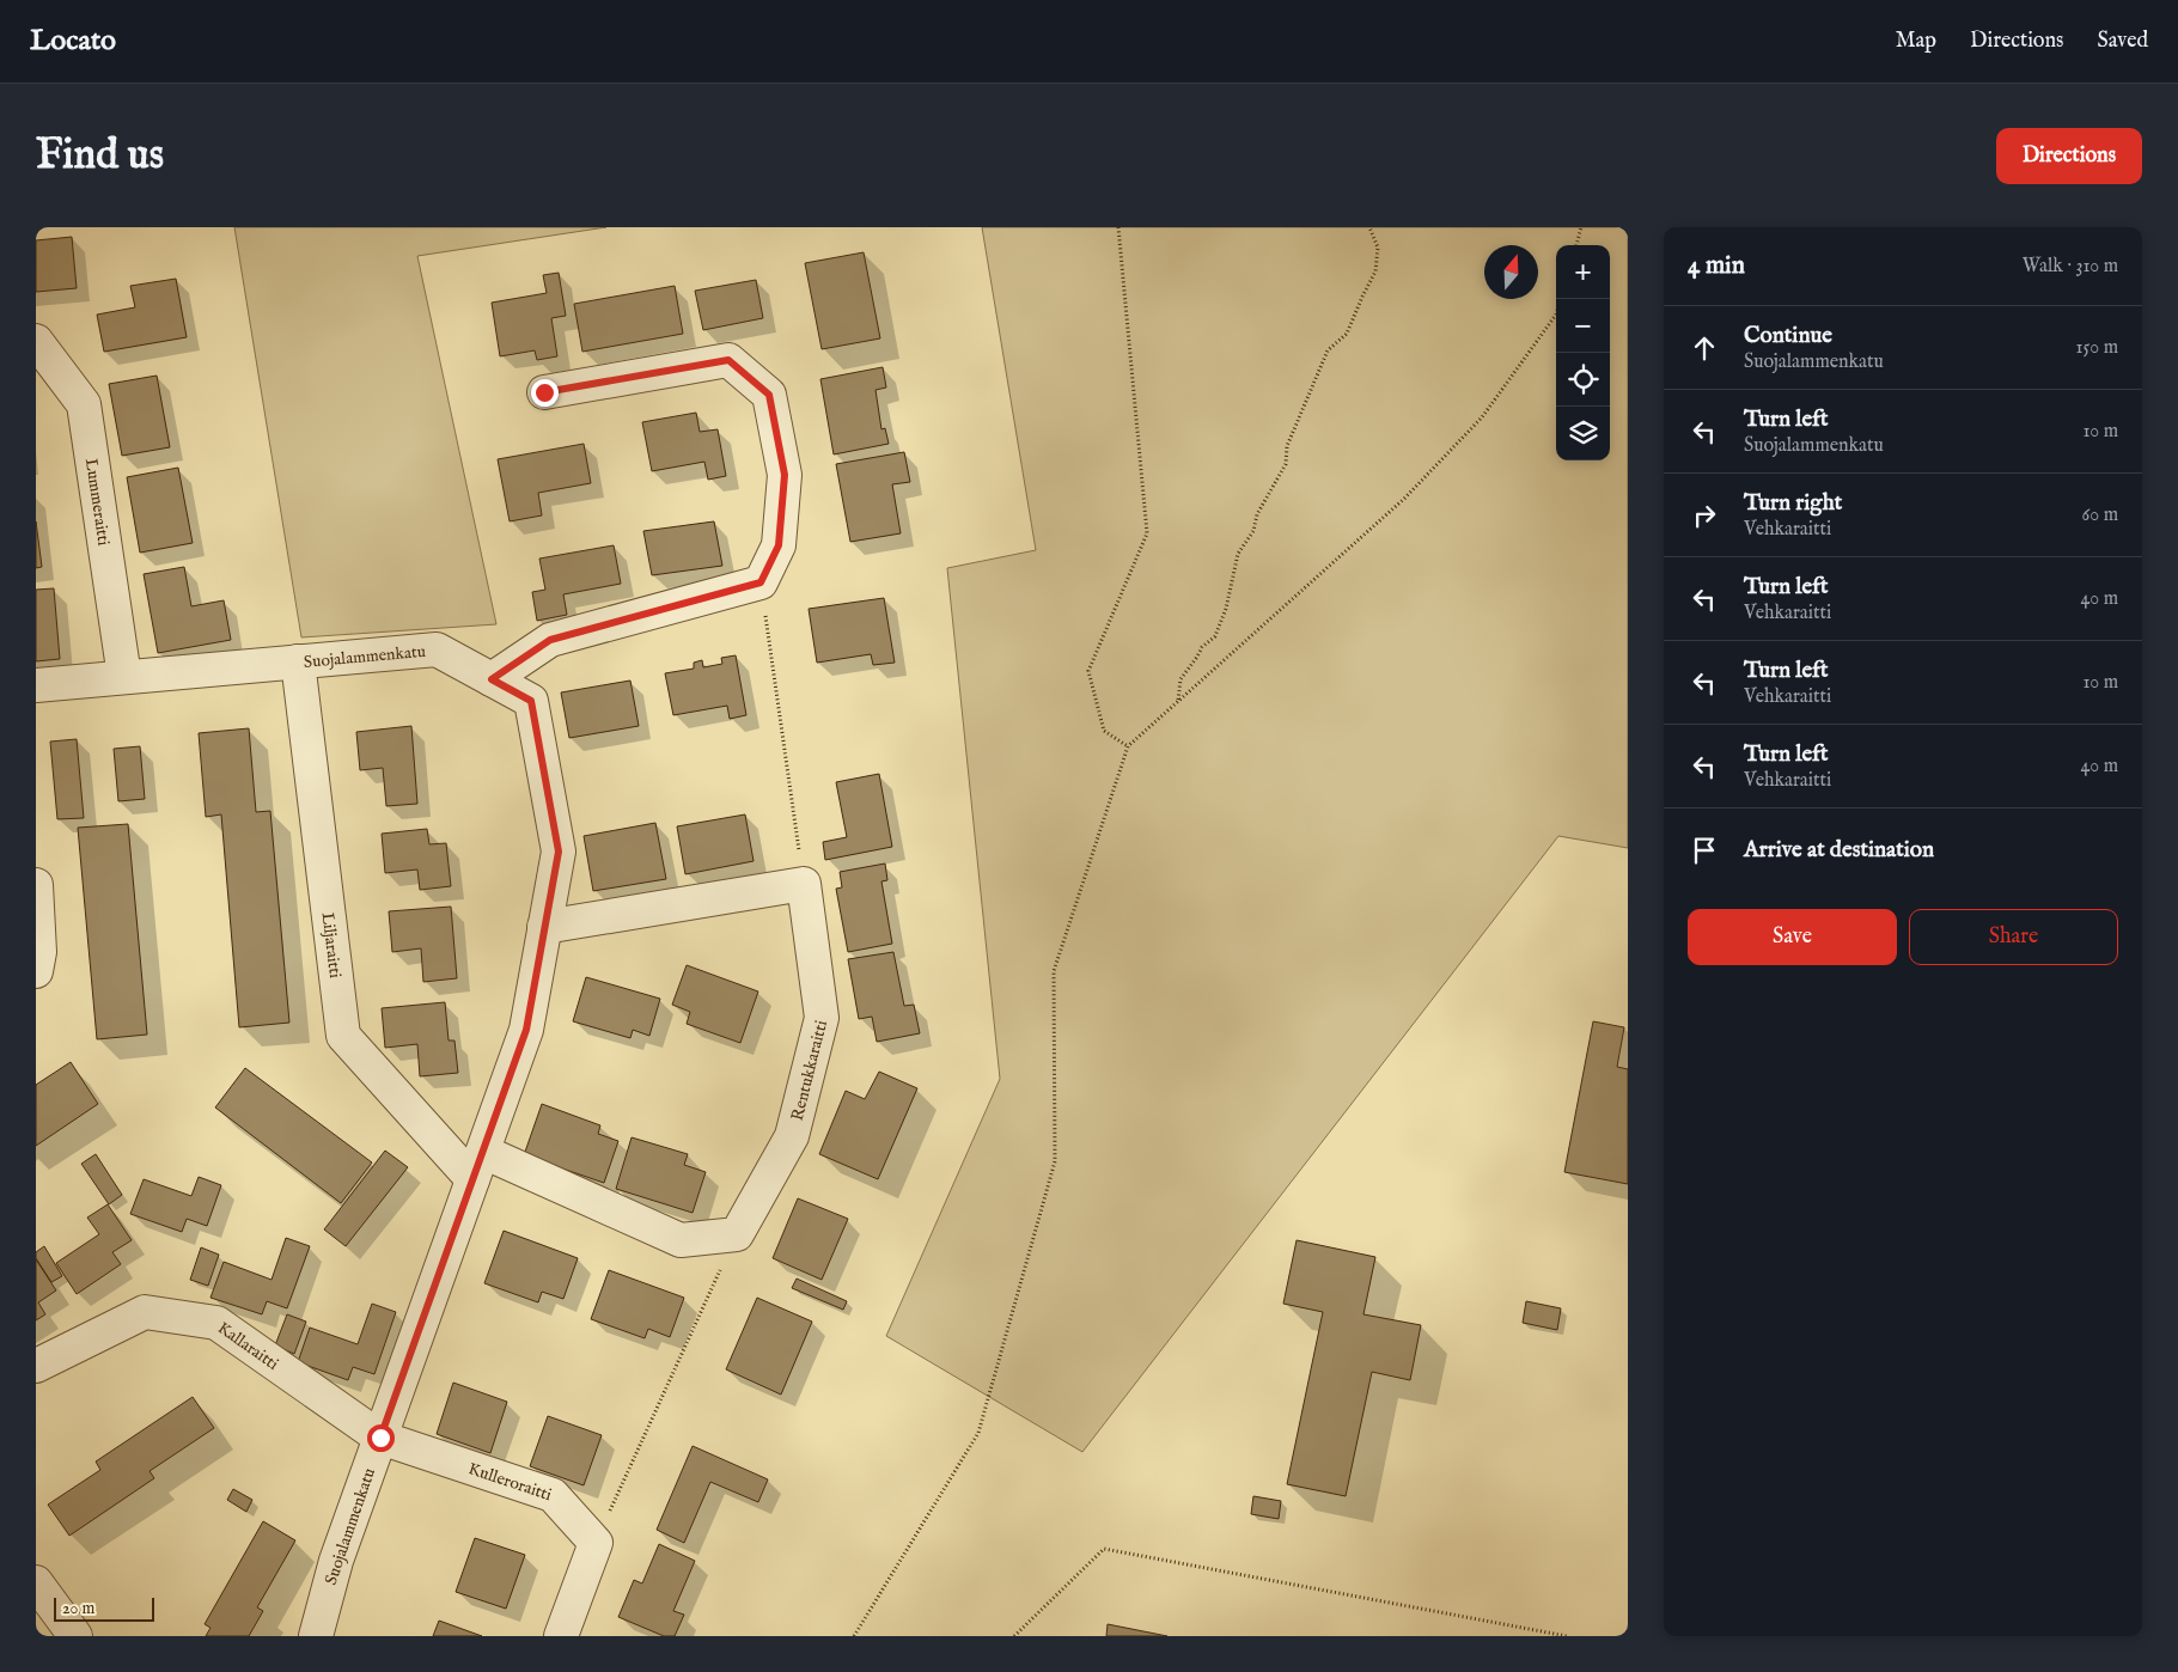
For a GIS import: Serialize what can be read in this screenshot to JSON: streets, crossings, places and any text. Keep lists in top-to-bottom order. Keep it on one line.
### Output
{"streets":{"street":["Lummeraitti","Suojalammenkatu","Liljaraitti","Rentukkaraitti","Kallaraitti","Kulleroraitti"]},"crossings":[["Lummeraitti","Suojalammenkatu"],["Suojalammenkatu","Liljaraitti"],["Suojalammenkatu","Kallaraitti"],["Suojalammenkatu","Kulleroraitti"],["Kallaraitti","Kulleroraitti"]],"scale_bar":"20 m","north":"top","page":{"header":"Locato","nav":["Map","Directions","Saved"],"buttons":["Directions",["Save","Share"]],"title":"Find us","heading":["4 min","Walk · 310 m"],"map_buttons":["+","−"],"list":[["Continue","Suojalammenkatu","150 m"],["Turn left","Suojalammenkatu","10 m"],["Turn right","Vehkaraitti","60 m"],["Turn left","Vehkaraitti","40 m"],["Turn left","Vehkaraitti","10 m"],["Turn left","Vehkaraitti","40 m"],"Arrive at destination"],"scale":"20 m"}}
